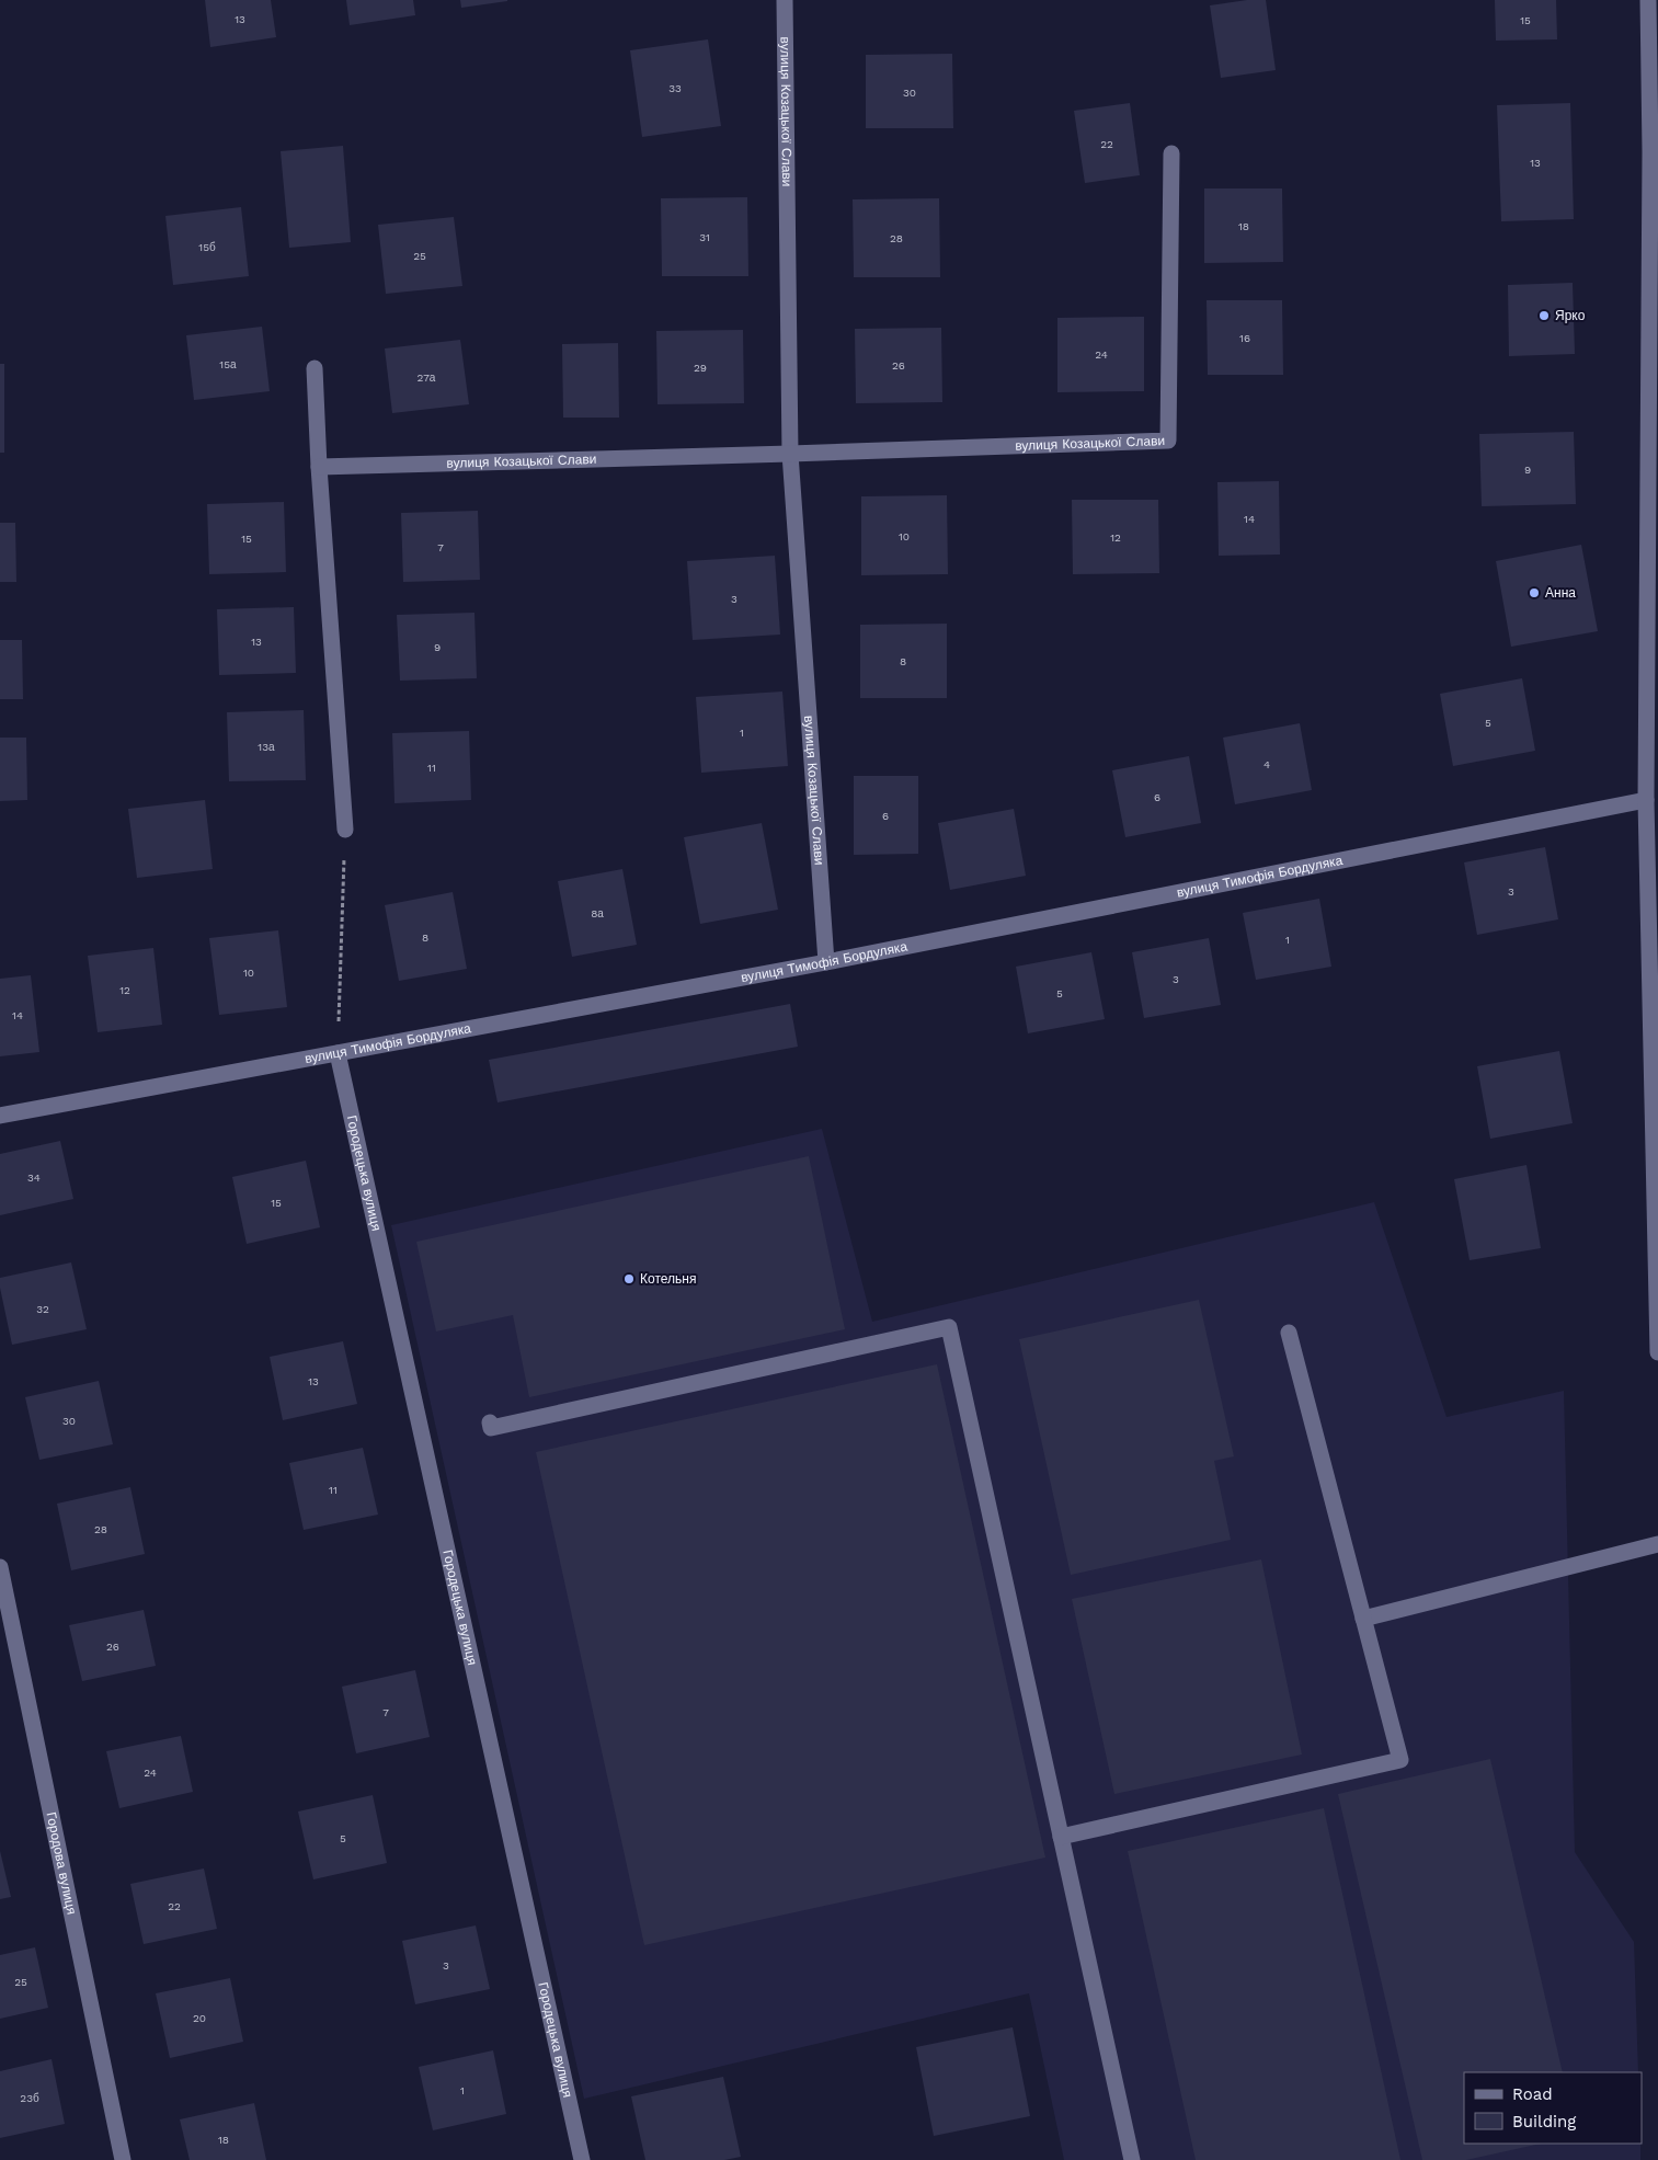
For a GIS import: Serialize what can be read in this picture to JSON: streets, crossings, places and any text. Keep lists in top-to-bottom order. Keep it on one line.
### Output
{"streets":{"street":["вулиця Козацької Слави","вулиця Тимофія Бордуляка","Городецька вулиця","Городова вулиця"]},"crossings":[["вулиця Козацької Слави","вулиця Тимофія Бордуляка"],["вулиця Тимофія Бордуляка","Городецька вулиця"]],"places":["Ярко","Анна","Котельня"],"house_numbers":["13","15","33","30","22","13","18","31","28","15б","25","16","24","15а","26","29","27а","9","14","10","12","15","7","3","13","9","8","5","1","13а","4","11","6","6","3","8а","8","1","10","3","12","5","14","34","15","32","13","30","11","28","26","7","24","5","22","3","25","20","1","23б","18"],"legend":["Road","Building"]}
